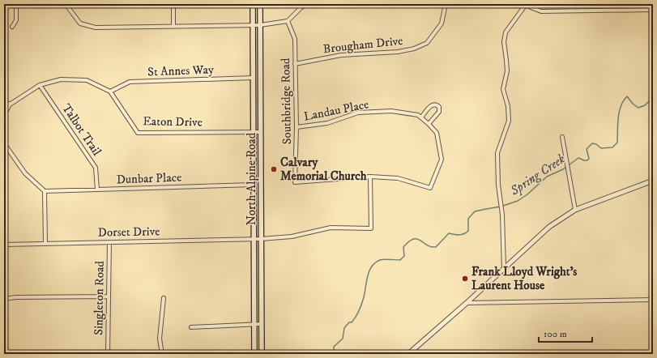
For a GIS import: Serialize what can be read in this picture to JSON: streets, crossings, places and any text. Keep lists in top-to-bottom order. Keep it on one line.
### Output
{"streets":{"main road":["North Alpine Road"],"street":["Brougham Drive","St Annes Way","Southbridge Road","Landau Place","Eaton Drive","Talbot Trail","Dunbar Place","Dorset Drive","Singleton Road"]},"crossings":[["Brougham Drive","Southbridge Road"],["St Annes Way","Eaton Drive"],["St Annes Way","North Alpine Road"],["Southbridge Road","Landau Place"],["Southbridge Road","Dorset Drive"],["Eaton Drive","North Alpine Road"],["Talbot Trail","Dunbar Place"],["Dunbar Place","North Alpine Road"],["North Alpine Road","Dorset Drive"],["Dorset Drive","Singleton Road"]],"water":["Spring Creek"],"places":["Calvary Memorial Church","Frank Lloyd Wright's Laurent House"],"scale_bar":"100 m"}
